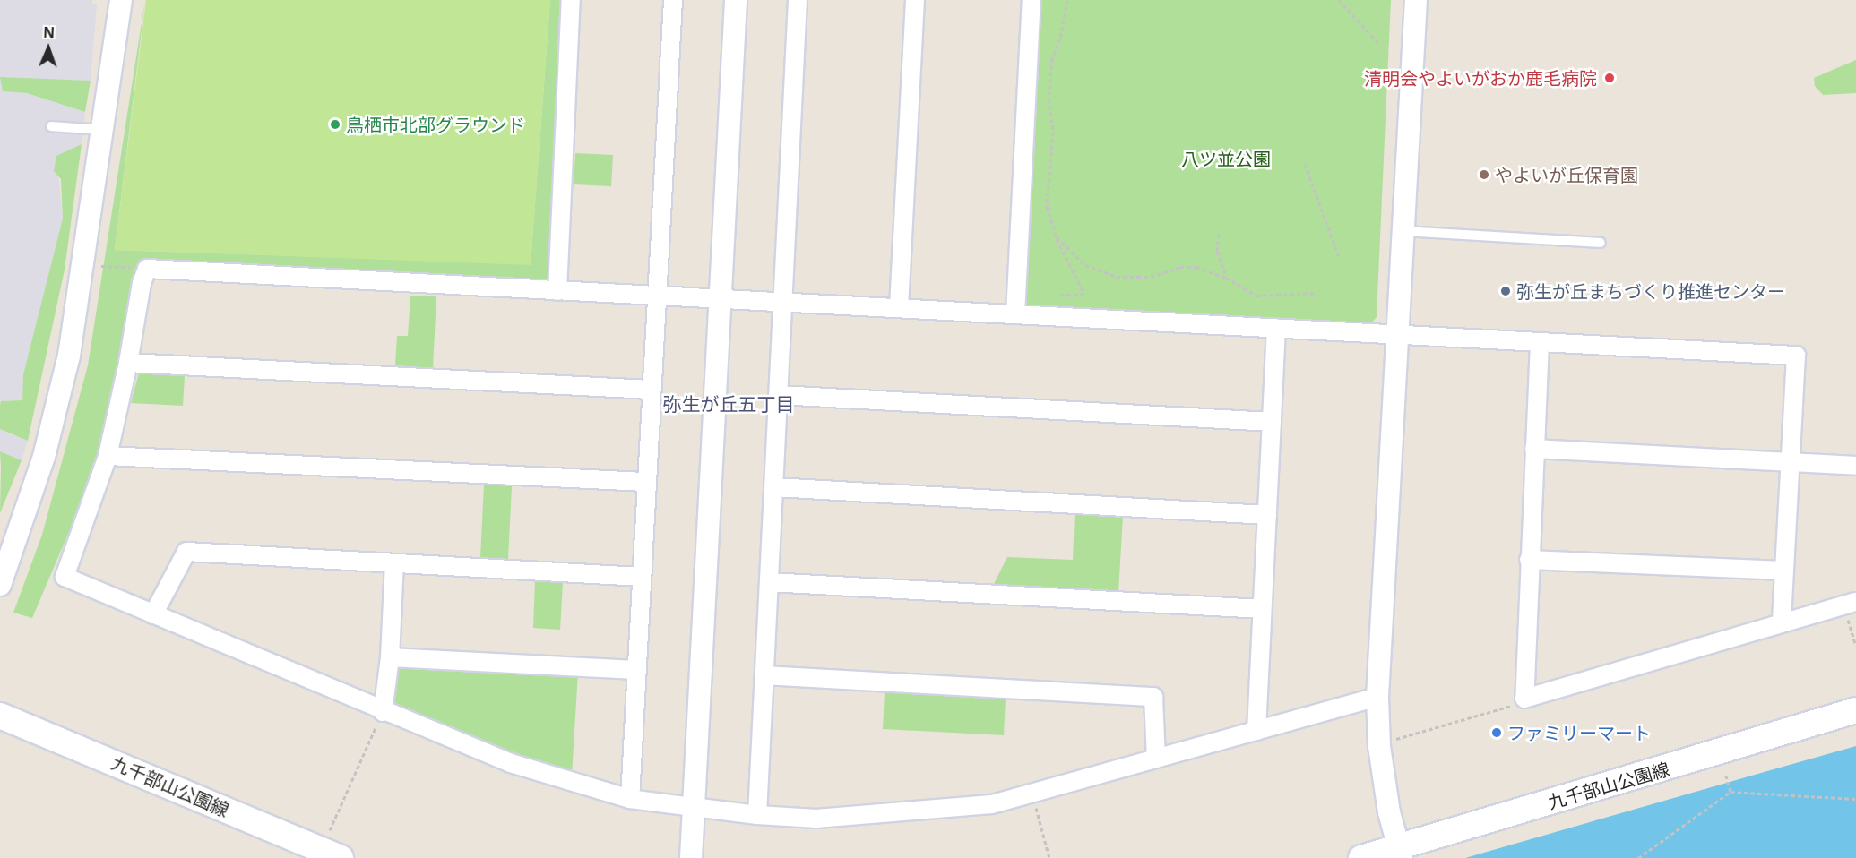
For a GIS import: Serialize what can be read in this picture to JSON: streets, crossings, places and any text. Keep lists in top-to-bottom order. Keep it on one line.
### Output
{"streets":{"main road":["九千部山公園線"]},"districts":["弥生が丘五丁目"],"parks":["八ツ並公園"],"places":["清明会やよいがおか鹿毛病院","鳥栖市北部グラウンド","やよいが丘保育園","弥生が丘まちづくり推進センター","ファミリーマート"],"north":"top"}
